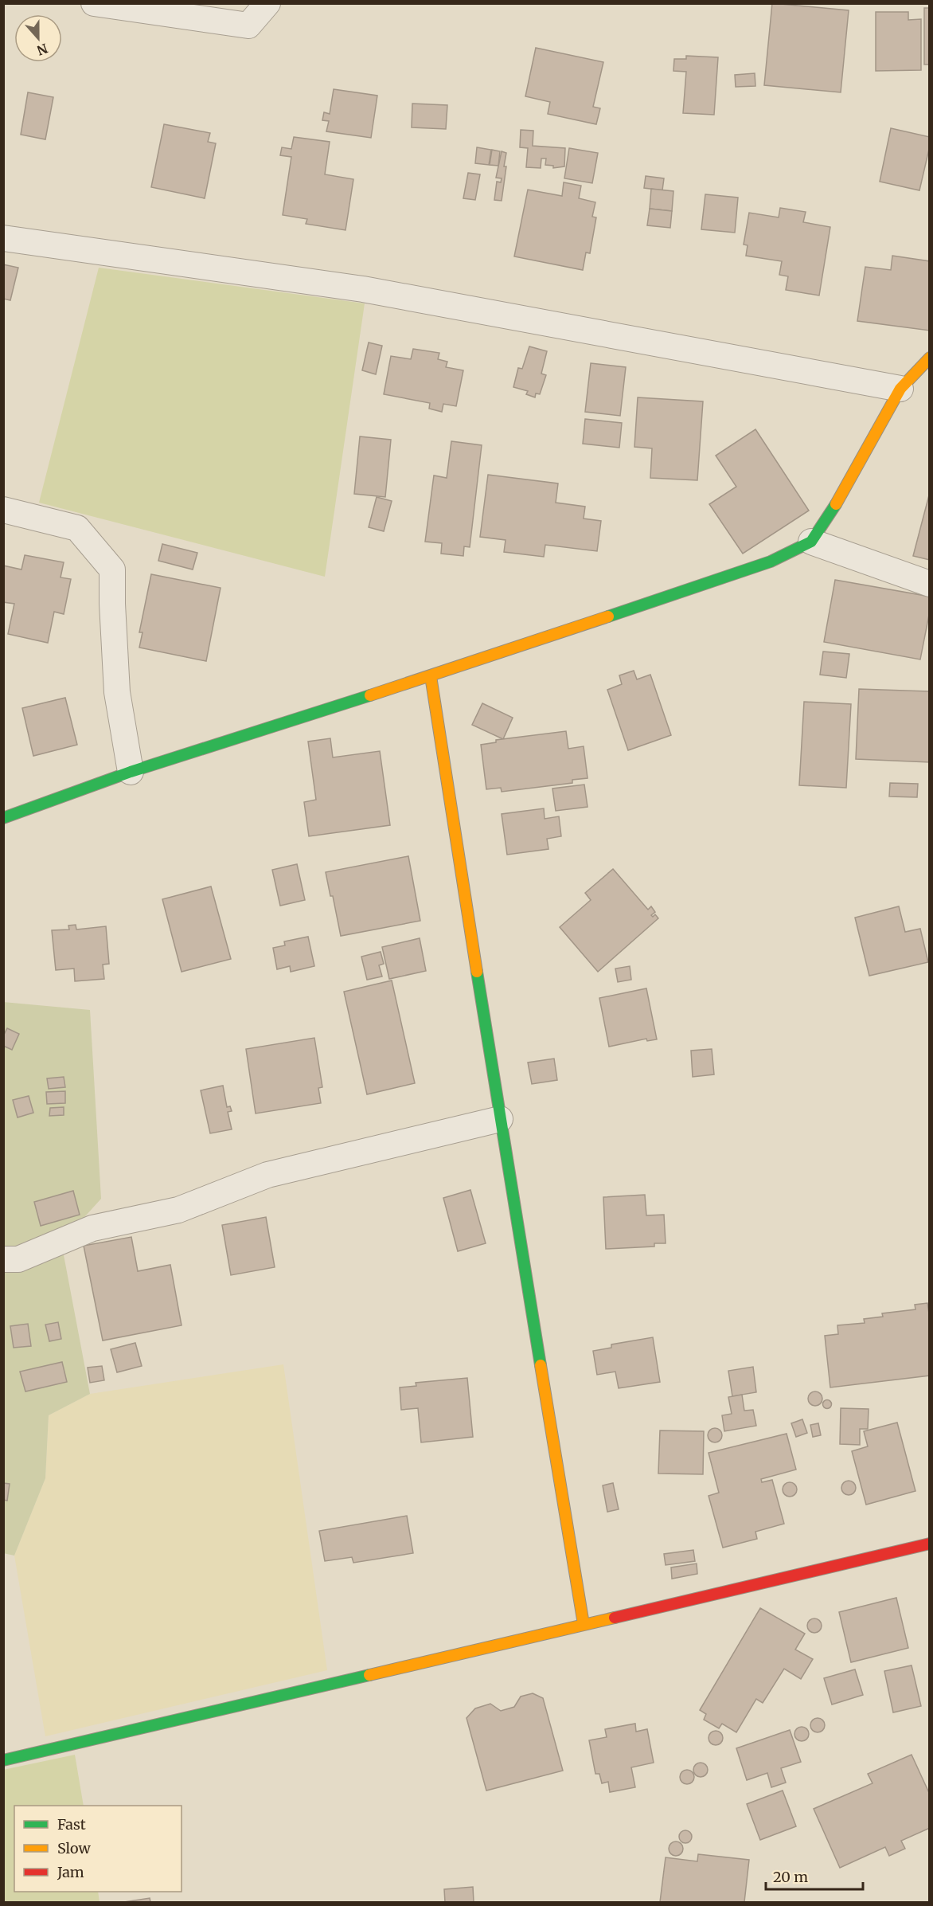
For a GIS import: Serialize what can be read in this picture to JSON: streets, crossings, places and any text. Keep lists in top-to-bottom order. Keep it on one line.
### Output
{"legend":["Fast","Slow","Jam"],"scale_bar":"20 m","north":"bottom"}
